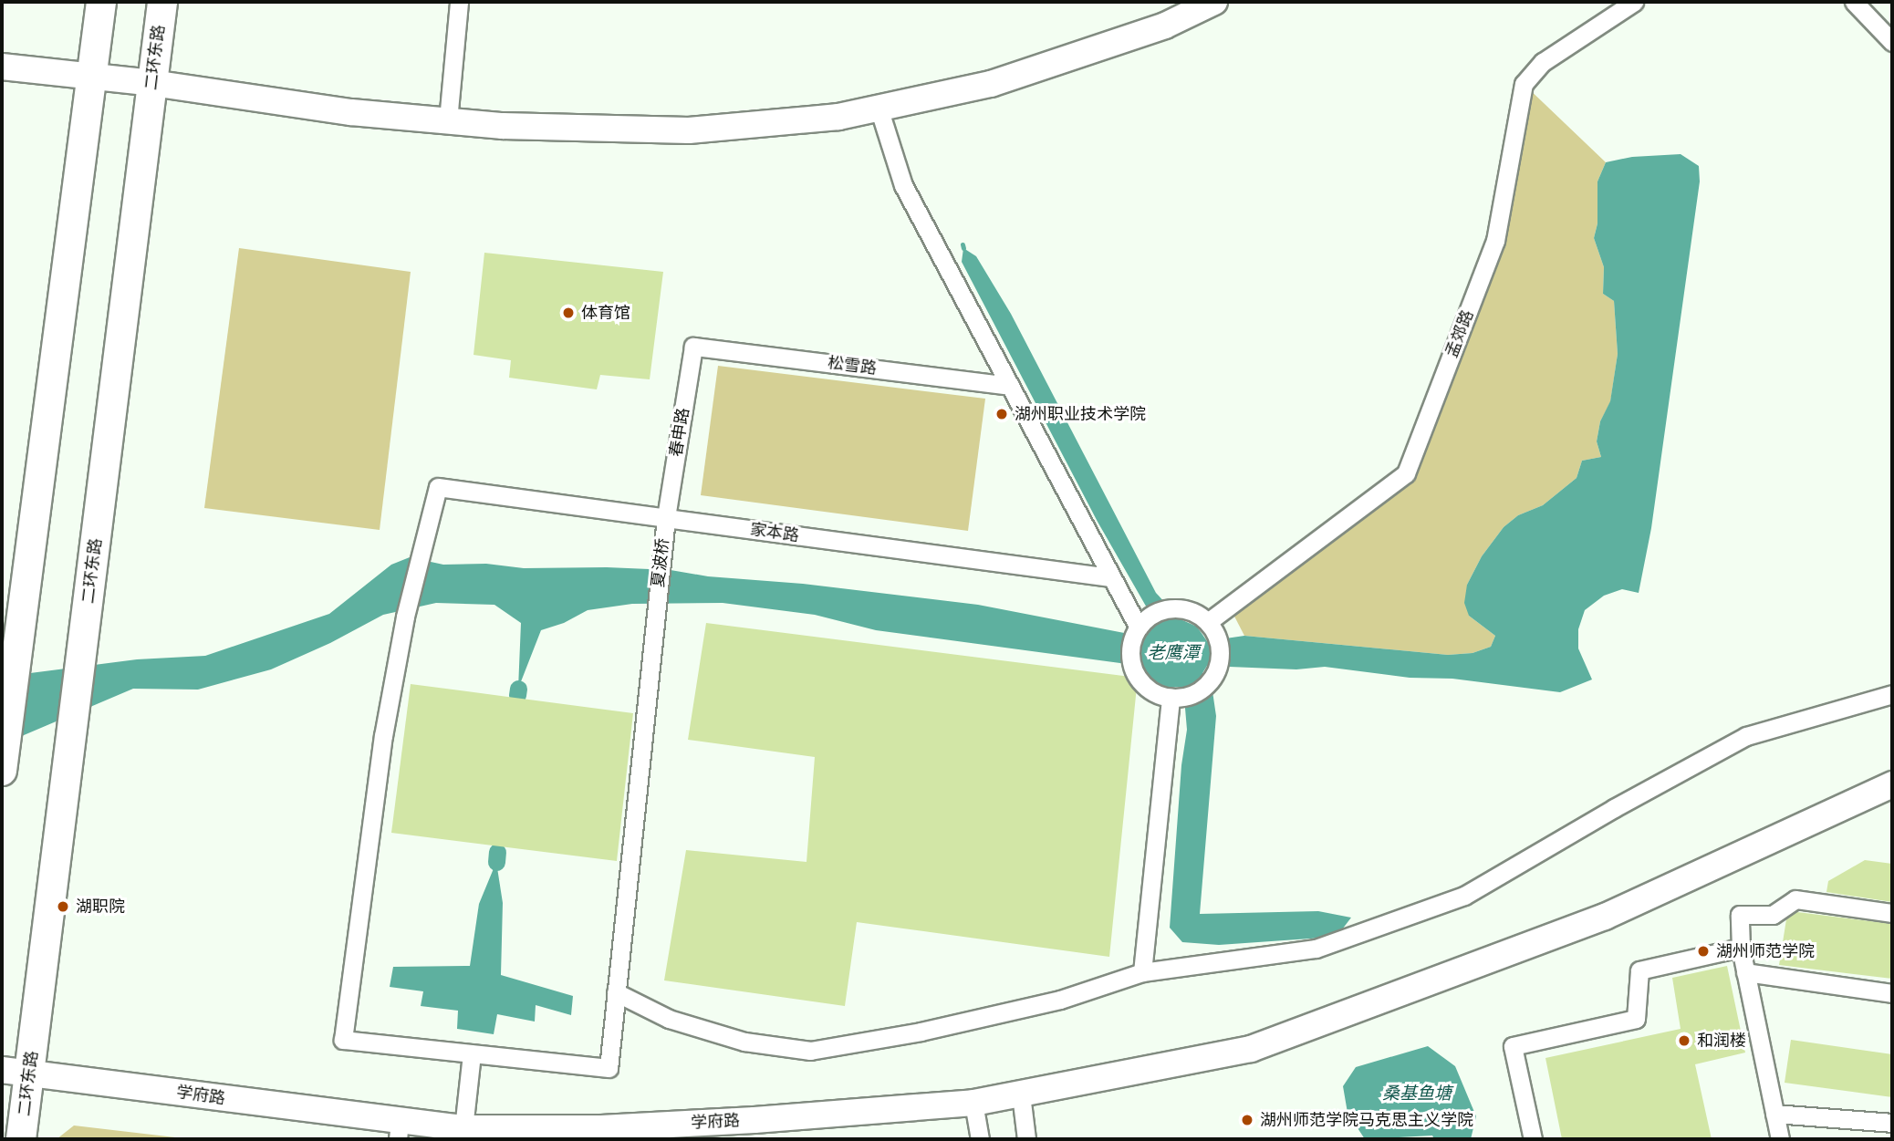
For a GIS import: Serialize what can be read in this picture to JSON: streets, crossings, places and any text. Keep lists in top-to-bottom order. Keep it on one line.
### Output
{"streets":{"main road":["二环东路","学府路"],"street":["孟郊路","松雪路","春申路","家本路","夏波桥"]},"crossings":[["二环东路","学府路"],["松雪路","春申路"],["春申路","家本路"],["春申路","夏波桥"],["家本路","夏波桥"]],"water":["老鹰潭","桑基鱼塘"],"places":["体育馆","湖州职业技术学院","湖职院","湖州师范学院","和润楼","湖州师范学院马克思主义学院"]}
